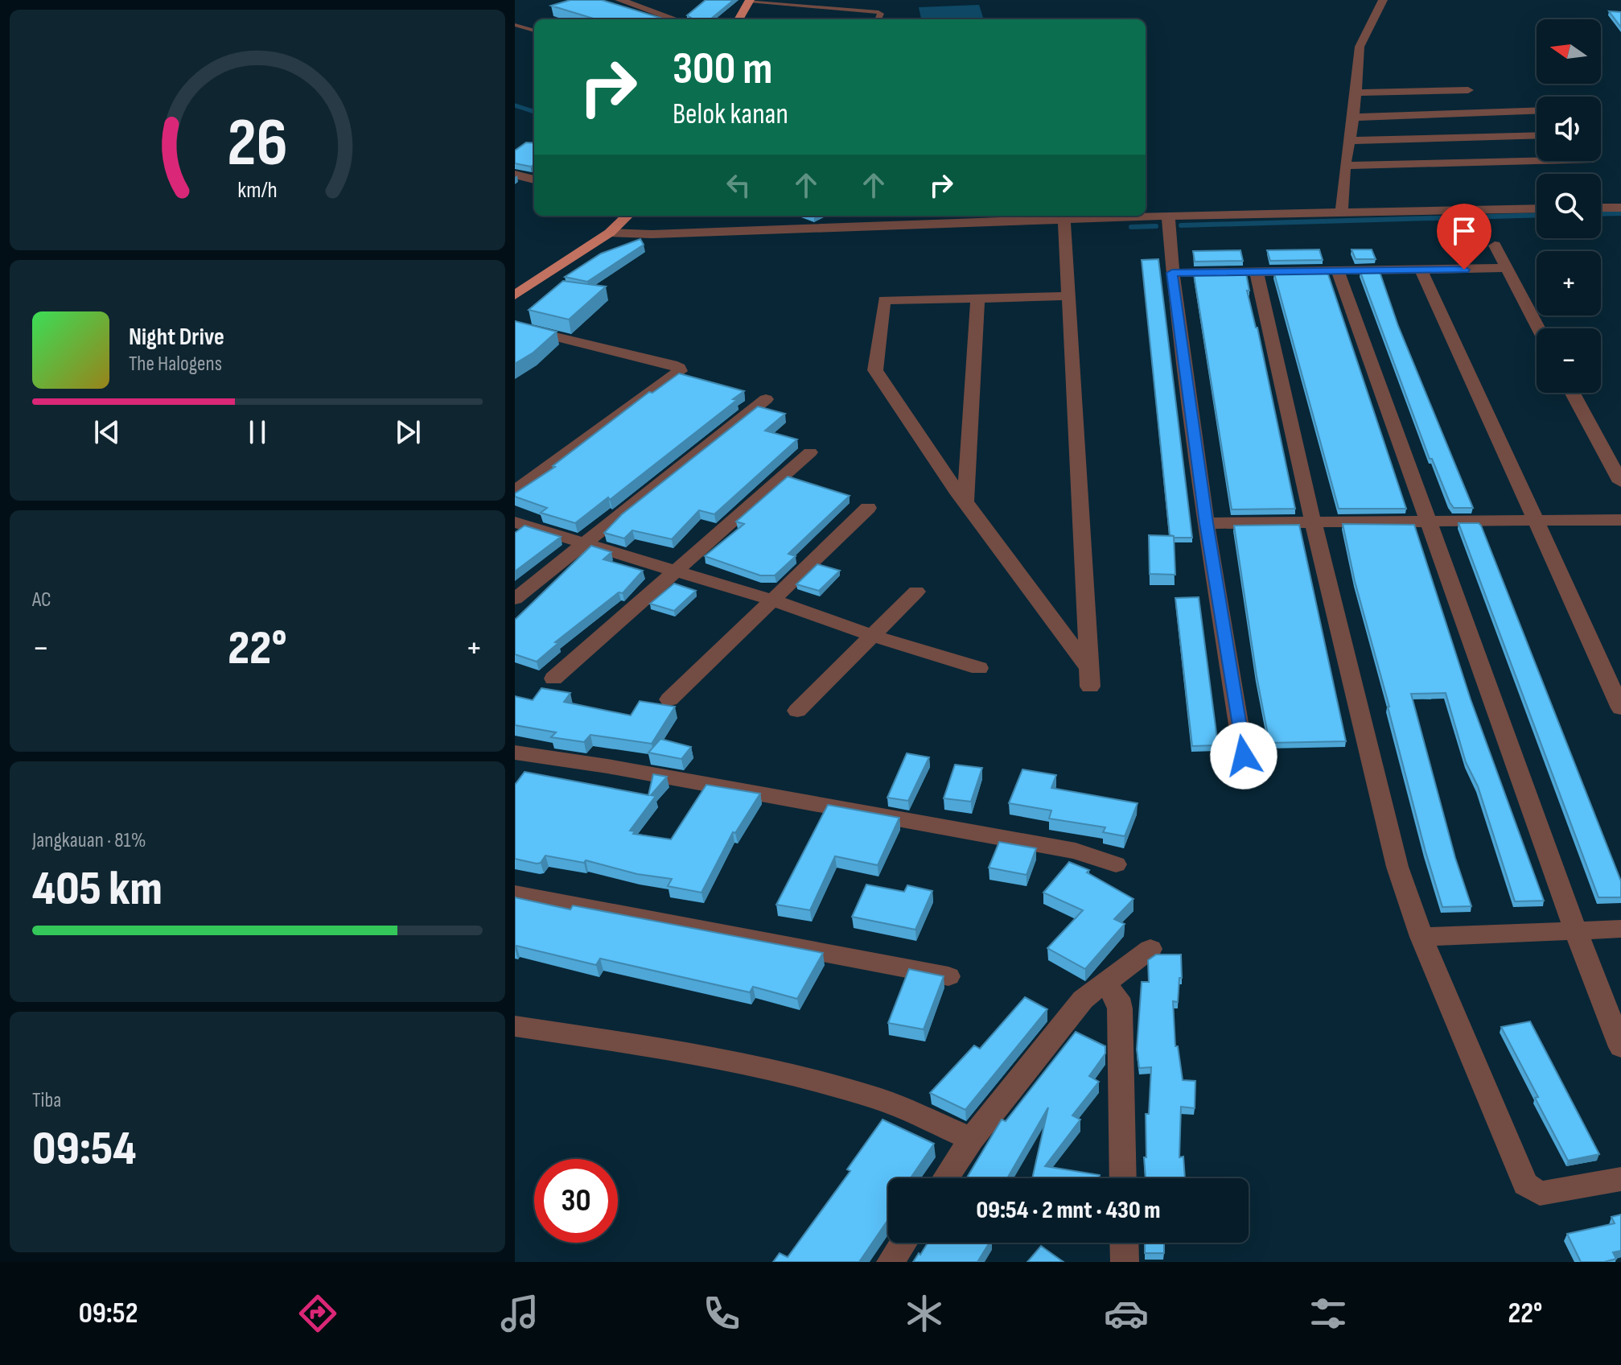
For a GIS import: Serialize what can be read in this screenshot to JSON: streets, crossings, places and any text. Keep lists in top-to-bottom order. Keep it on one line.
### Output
{"north":"left","page":{"map_buttons":["+","−"],"turn":["300 m","Belok kanan"],"song":["Night Drive","The Halogens"],"tile":["AC",["Jangkauan · 81%","405 km"],["Tiba","09:54"]],"heat":["−","22°","+"],"limit":"30","trip":"09:54 · 2 mnt · 430 m","tabs":["09:52","22°"],"gauge":["26","km/h"]}}
